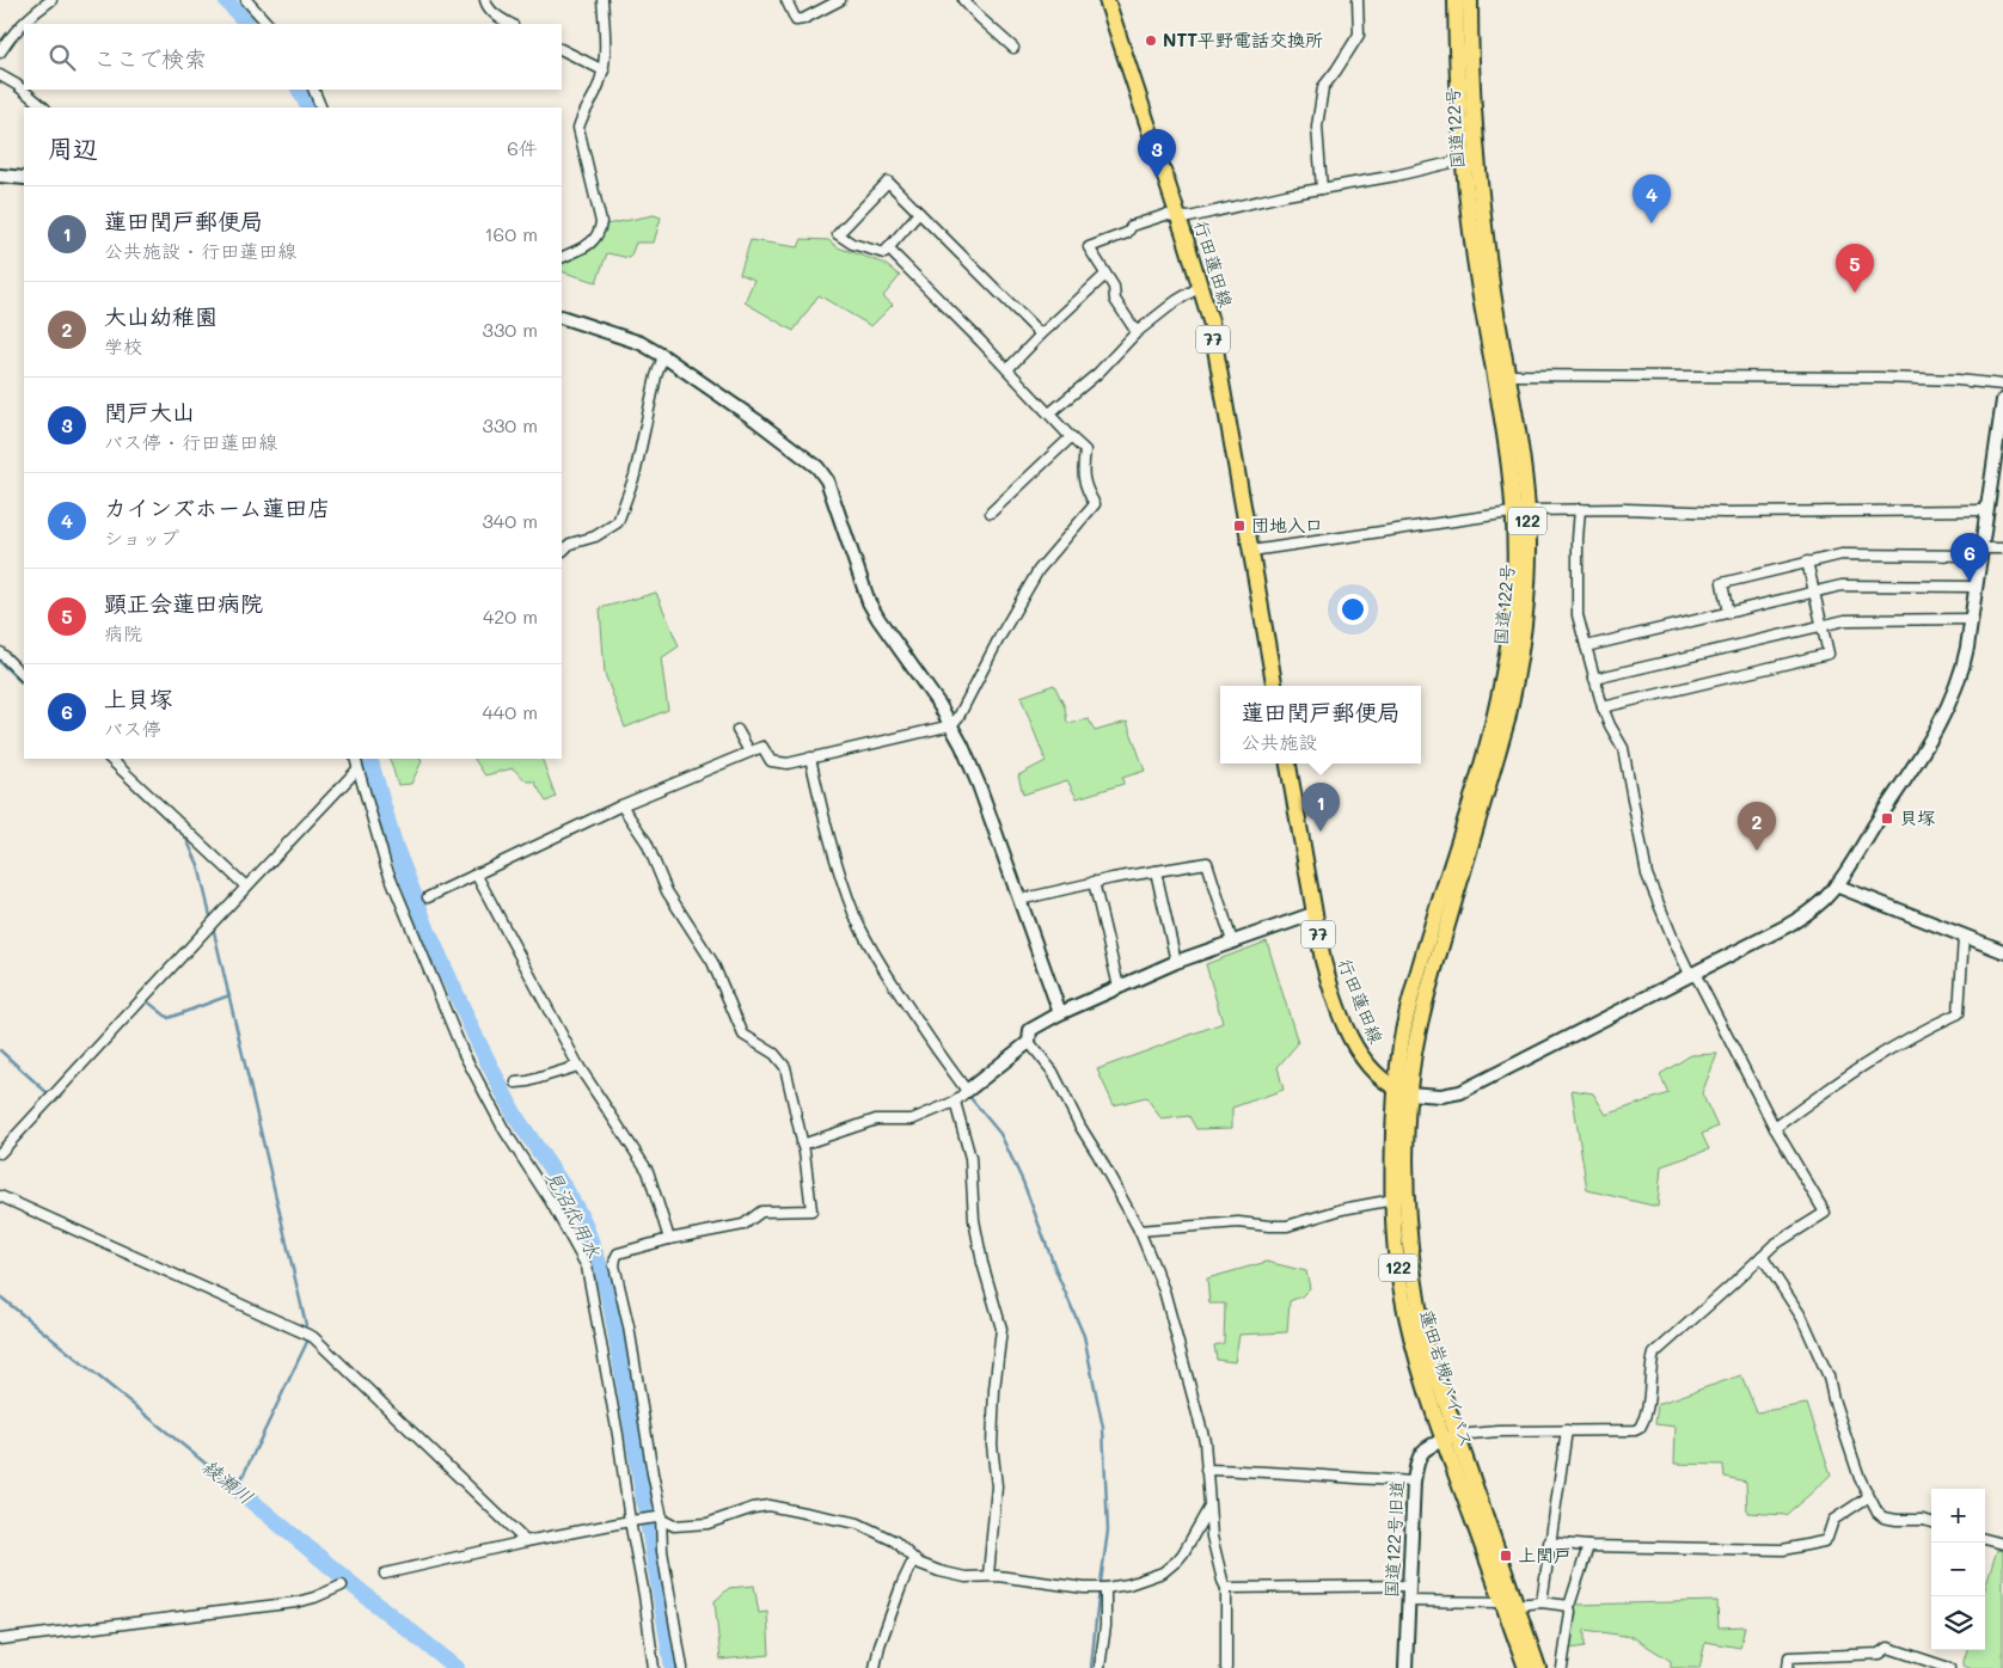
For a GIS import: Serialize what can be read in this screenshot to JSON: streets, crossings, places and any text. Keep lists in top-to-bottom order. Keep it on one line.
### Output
{"streets":{"main road":["国道122号","行田蓮田線","77","122","蓮田岩槻バイパス"],"street":["国道122号旧道"]},"crossings":[["国道122号","行田蓮田線"],["国道122号","蓮田岩槻バイパス"],["行田蓮田線","蓮田岩槻バイパス"],["蓮田岩槻バイパス","国道122号旧道"]],"water":["見沼代用水","綾瀬川"],"places":{"other":["NTT平野電話交換所"],"transit":["団地入口","貝塚","上閏戸"]},"page":{"search":"ここで検索","heading":["周辺","6件"],"pins":["3","4","5","6","1","2"],"list":[{"mark":"1","name":"蓮田閏戸郵便局","note":"公共施設 · 行田蓮田線","value":"160 m"},{"mark":"2","name":"大山幼稚園","note":"学校","value":"330 m"},{"mark":"3","name":"閏戸大山","note":"バス停 · 行田蓮田線","value":"330 m"},{"mark":"4","name":"カインズホーム蓮田店","note":"ショップ","value":"340 m"},{"mark":"5","name":"顕正会蓮田病院","note":"病院","value":"420 m"},{"mark":"6","name":"上貝塚","note":"バス停","value":"440 m"}],"popup":["蓮田閏戸郵便局","公共施設"],"map_buttons":["+","−"]}}
